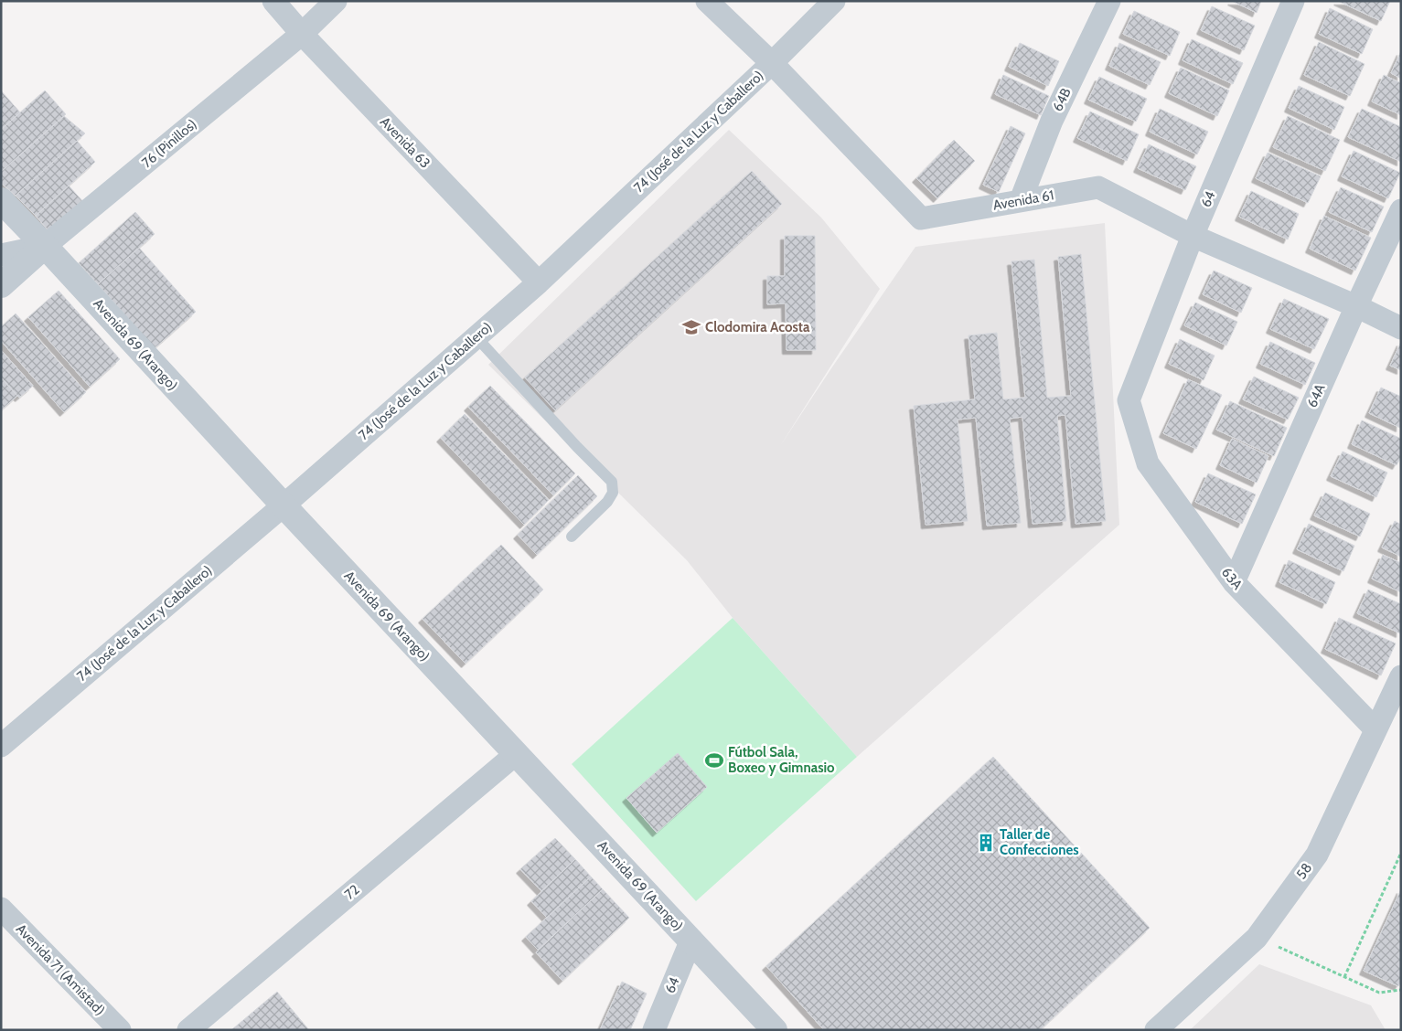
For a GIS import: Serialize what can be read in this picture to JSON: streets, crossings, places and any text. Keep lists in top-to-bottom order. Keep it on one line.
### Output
{"streets":{"street":["64B","74 (José de la Luz y Caballero)","Avenida 63","76 (Pinillos)","64","Avenida 61","Avenida 69 (Arango)","64A","63A","58","72","Avenida 71 (Amistad)"]},"crossings":[["64B","Avenida 61"],["74 (José de la Luz y Caballero)","Avenida 63"],["74 (José de la Luz y Caballero)","Avenida 61"],["74 (José de la Luz y Caballero)","Avenida 69 (Arango)"],["Avenida 63","76 (Pinillos)"],["76 (Pinillos)","Avenida 69 (Arango)"],["64","Avenida 61"],["64","Avenida 69 (Arango)"],["64","63A"],["Avenida 61","64A"],["Avenida 69 (Arango)","72"],["64A","63A"],["63A","58"]],"places":{"school or university":["Clodomira Acosta"],"sports":["Fútbol Sala, Boxeo y Gimnasio"],"building":["Taller de Confecciones"]}}
